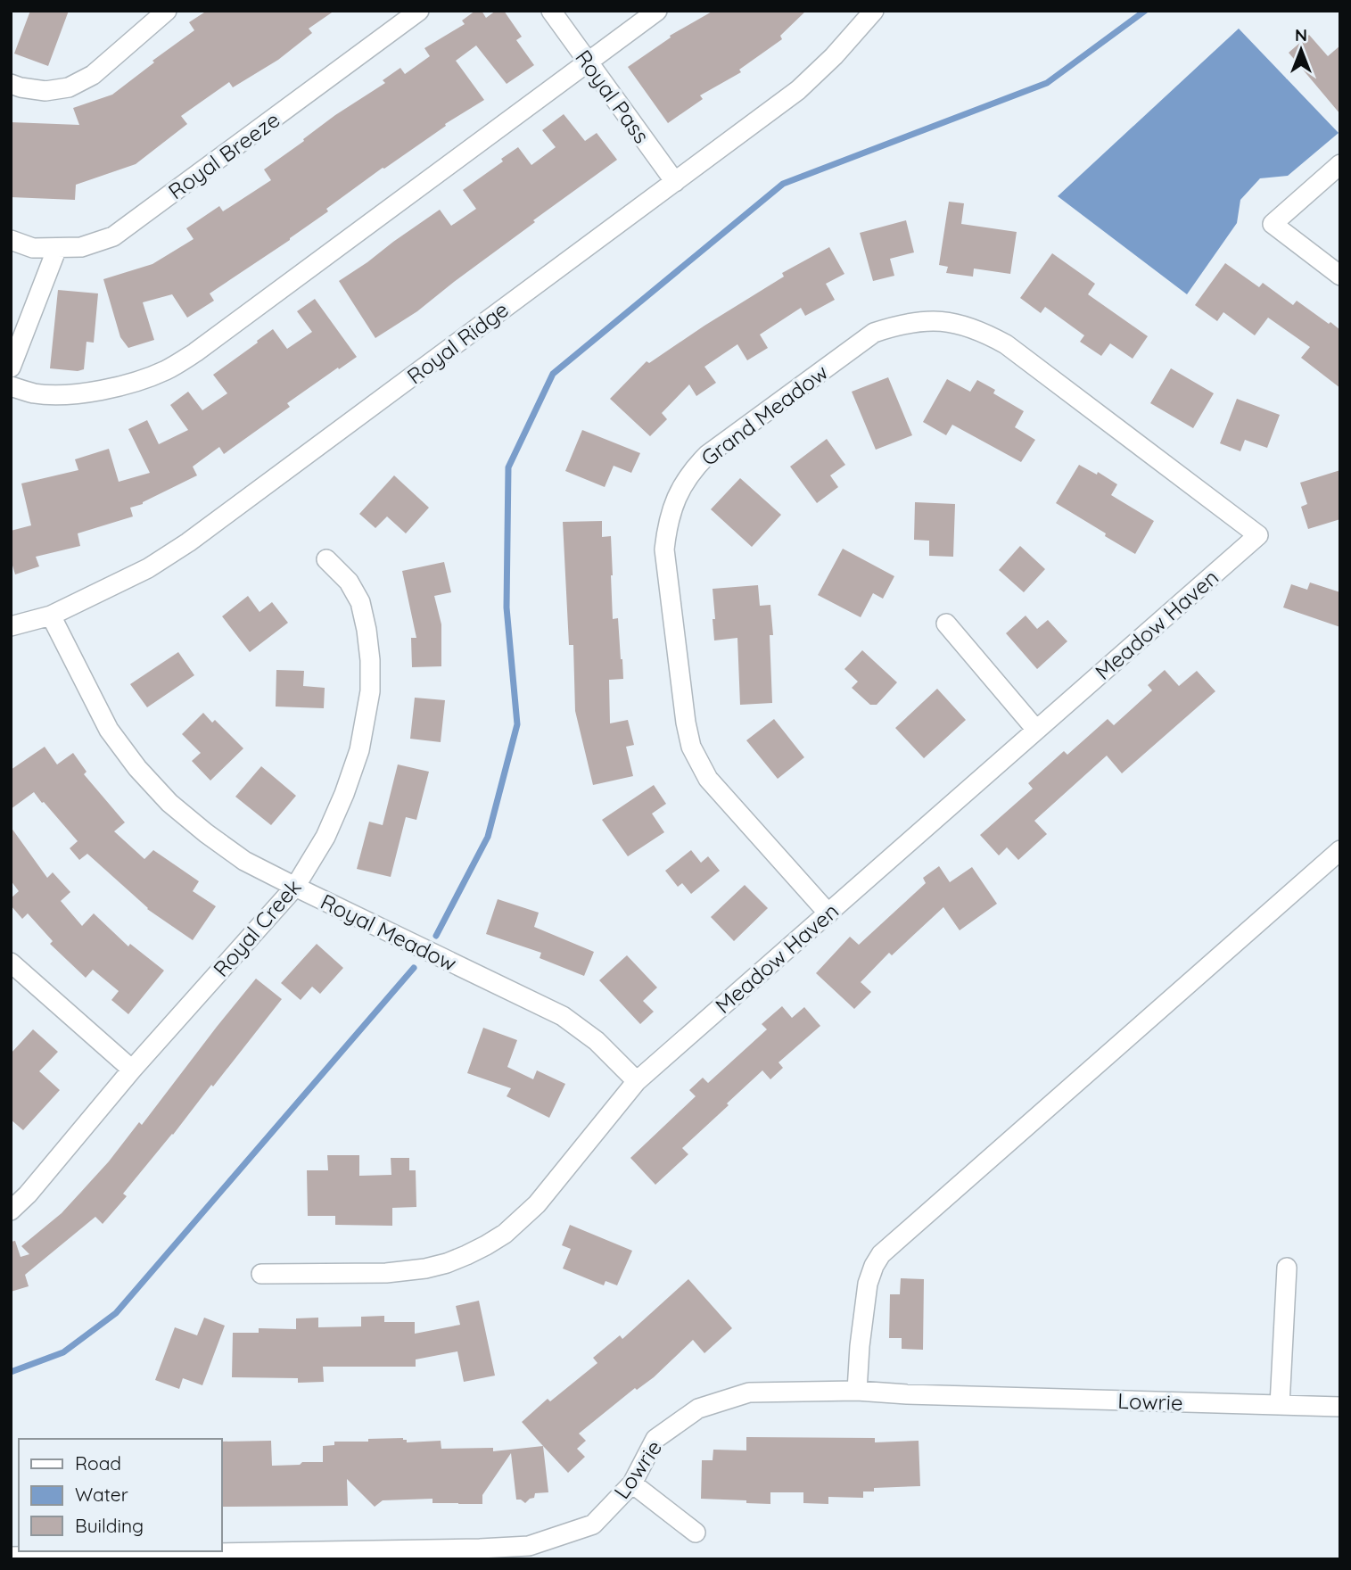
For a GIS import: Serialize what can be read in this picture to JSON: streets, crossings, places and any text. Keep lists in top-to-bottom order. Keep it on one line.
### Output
{"streets":{"street":["Royal Pass","Royal Breeze","Royal Ridge","Grand Meadow","Meadow Haven","Royal Creek","Royal Meadow","Lowrie"]},"crossings":[["Royal Pass","Royal Ridge"],["Royal Ridge","Royal Meadow"],["Grand Meadow","Meadow Haven"],["Meadow Haven","Royal Meadow"],["Royal Creek","Royal Meadow"]],"legend":["Road","Water","Building"],"north":"top"}
